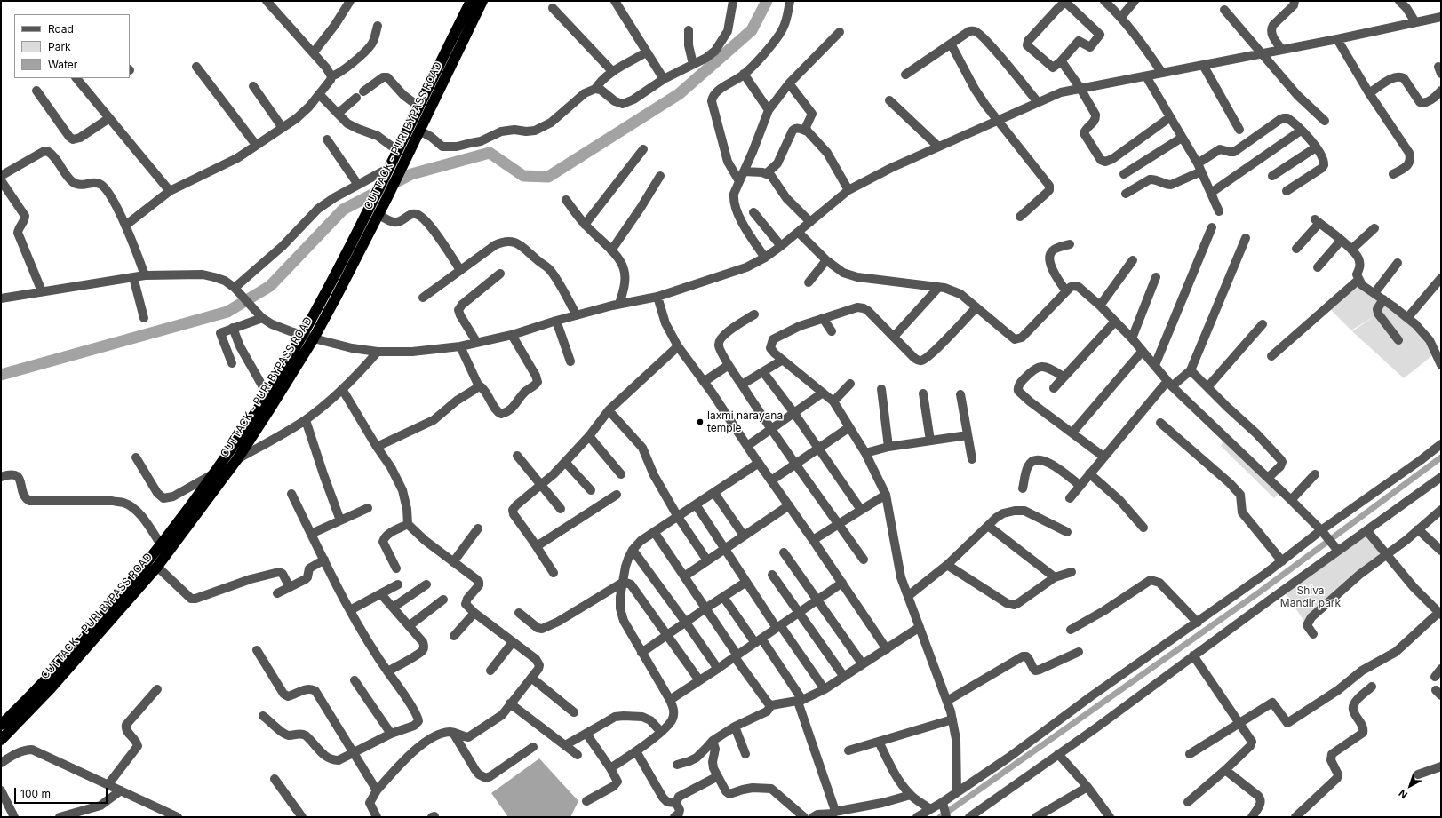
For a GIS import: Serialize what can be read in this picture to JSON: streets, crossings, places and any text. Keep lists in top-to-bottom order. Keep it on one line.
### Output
{"streets":{"highway":["CUTTACK - PURI BYPASS ROAD"]},"parks":["Shiva Mandir park"],"places":["laxmi narayana temple"],"legend":["Road","Park","Water"],"scale_bar":"100 m","north":"bottom left"}
